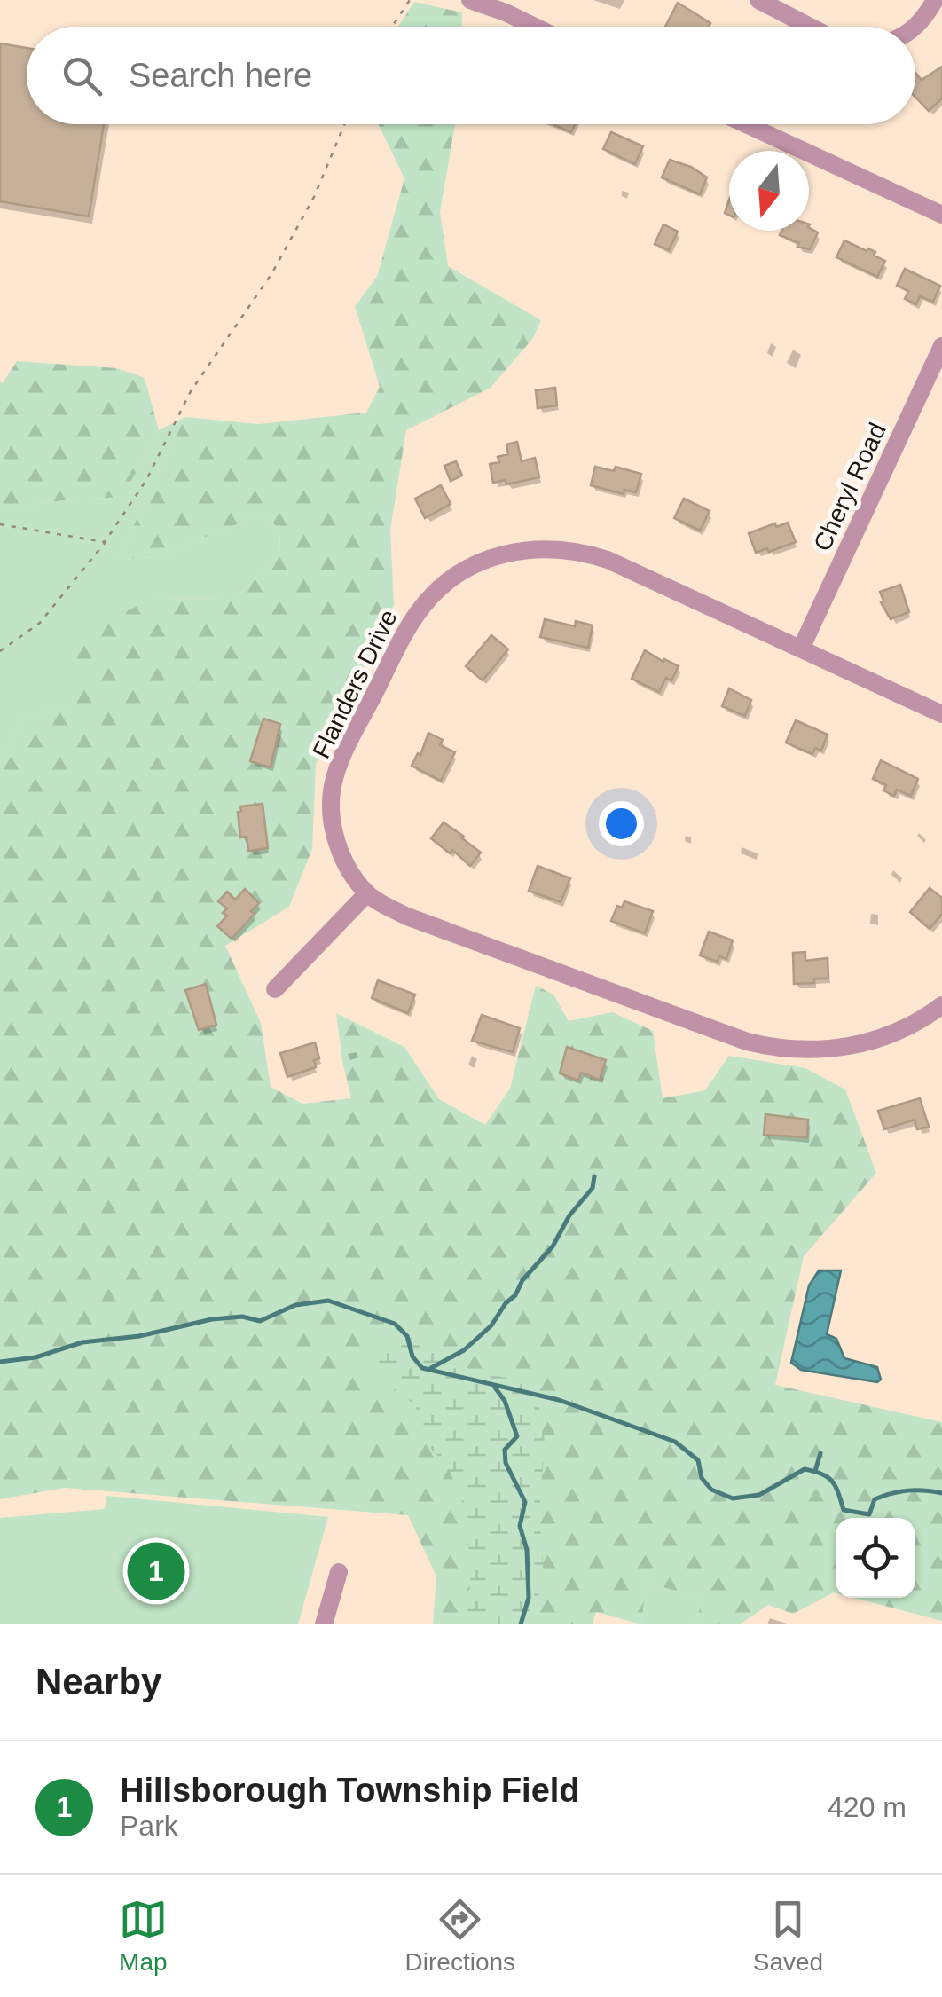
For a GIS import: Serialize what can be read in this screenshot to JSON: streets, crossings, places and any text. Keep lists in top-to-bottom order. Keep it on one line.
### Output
{"streets":{"street":["Cheryl Road","Flanders Drive"]},"crossings":[["Cheryl Road","Flanders Drive"]],"north":"bottom","page":{"search":"Search here","pins":"1","heading":"Nearby","list":[{"mark":"1","name":"Hillsborough Township Field","note":"Park","value":"420 m"}],"nav":["Map","Directions","Saved"]}}
